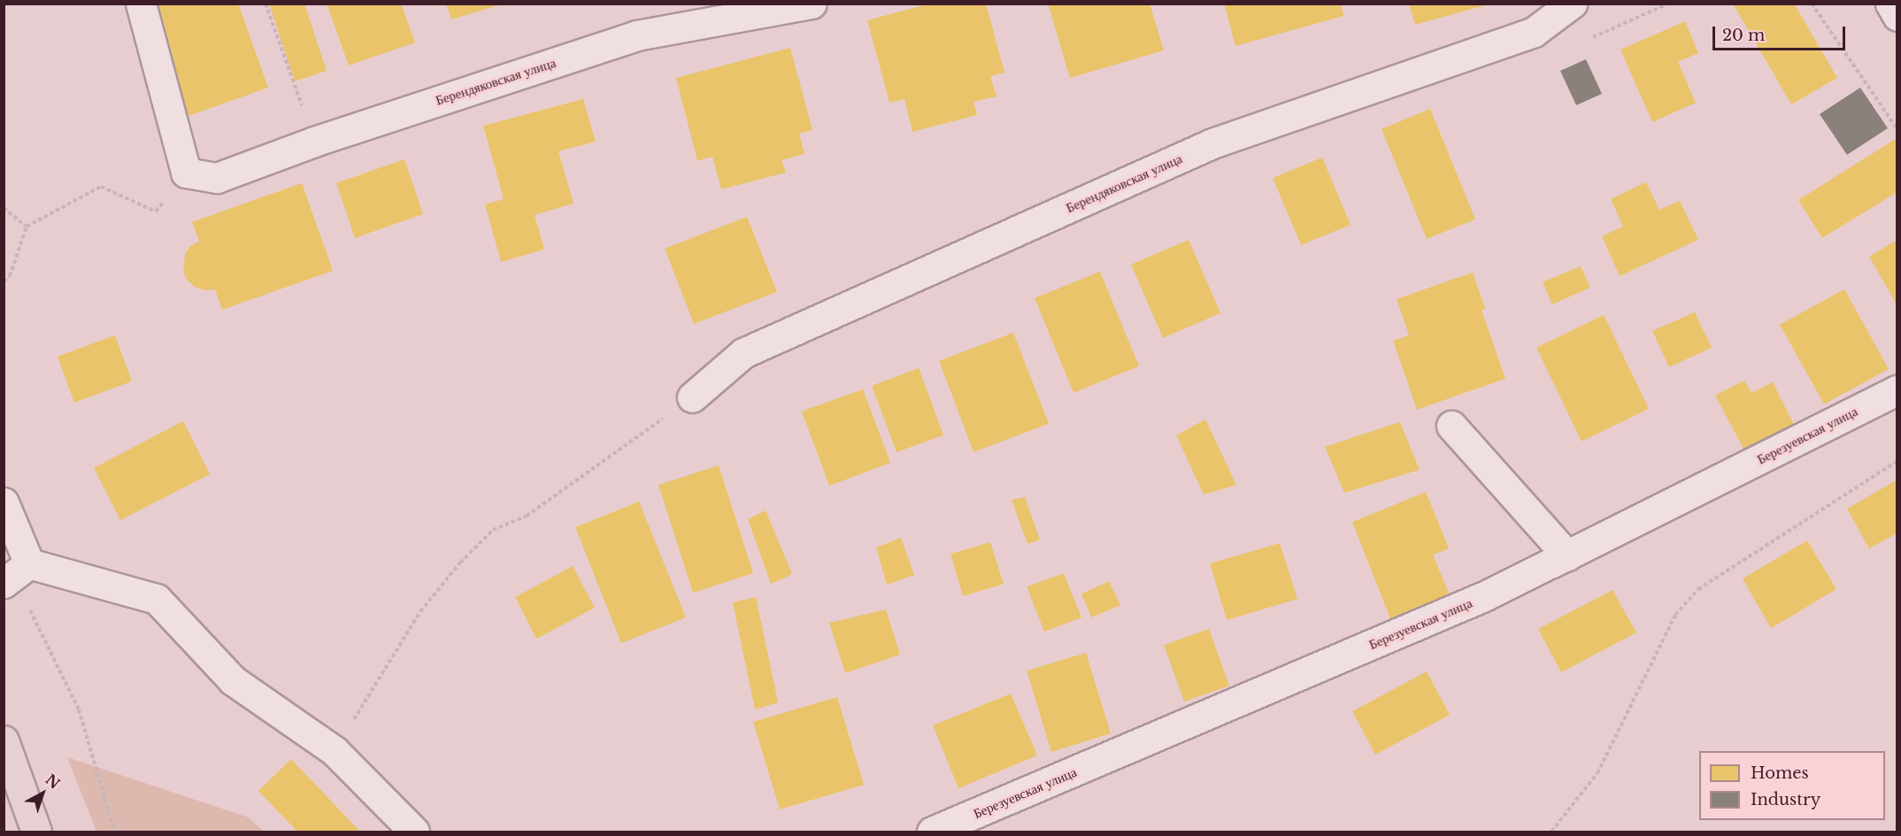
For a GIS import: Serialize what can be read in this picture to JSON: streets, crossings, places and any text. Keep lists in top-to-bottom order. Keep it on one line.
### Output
{"streets":{"street":["Берендяковская улица","Березуевская улица"]},"legend":["Homes","Industry"],"scale_bar":"20 m","north":"top right"}
